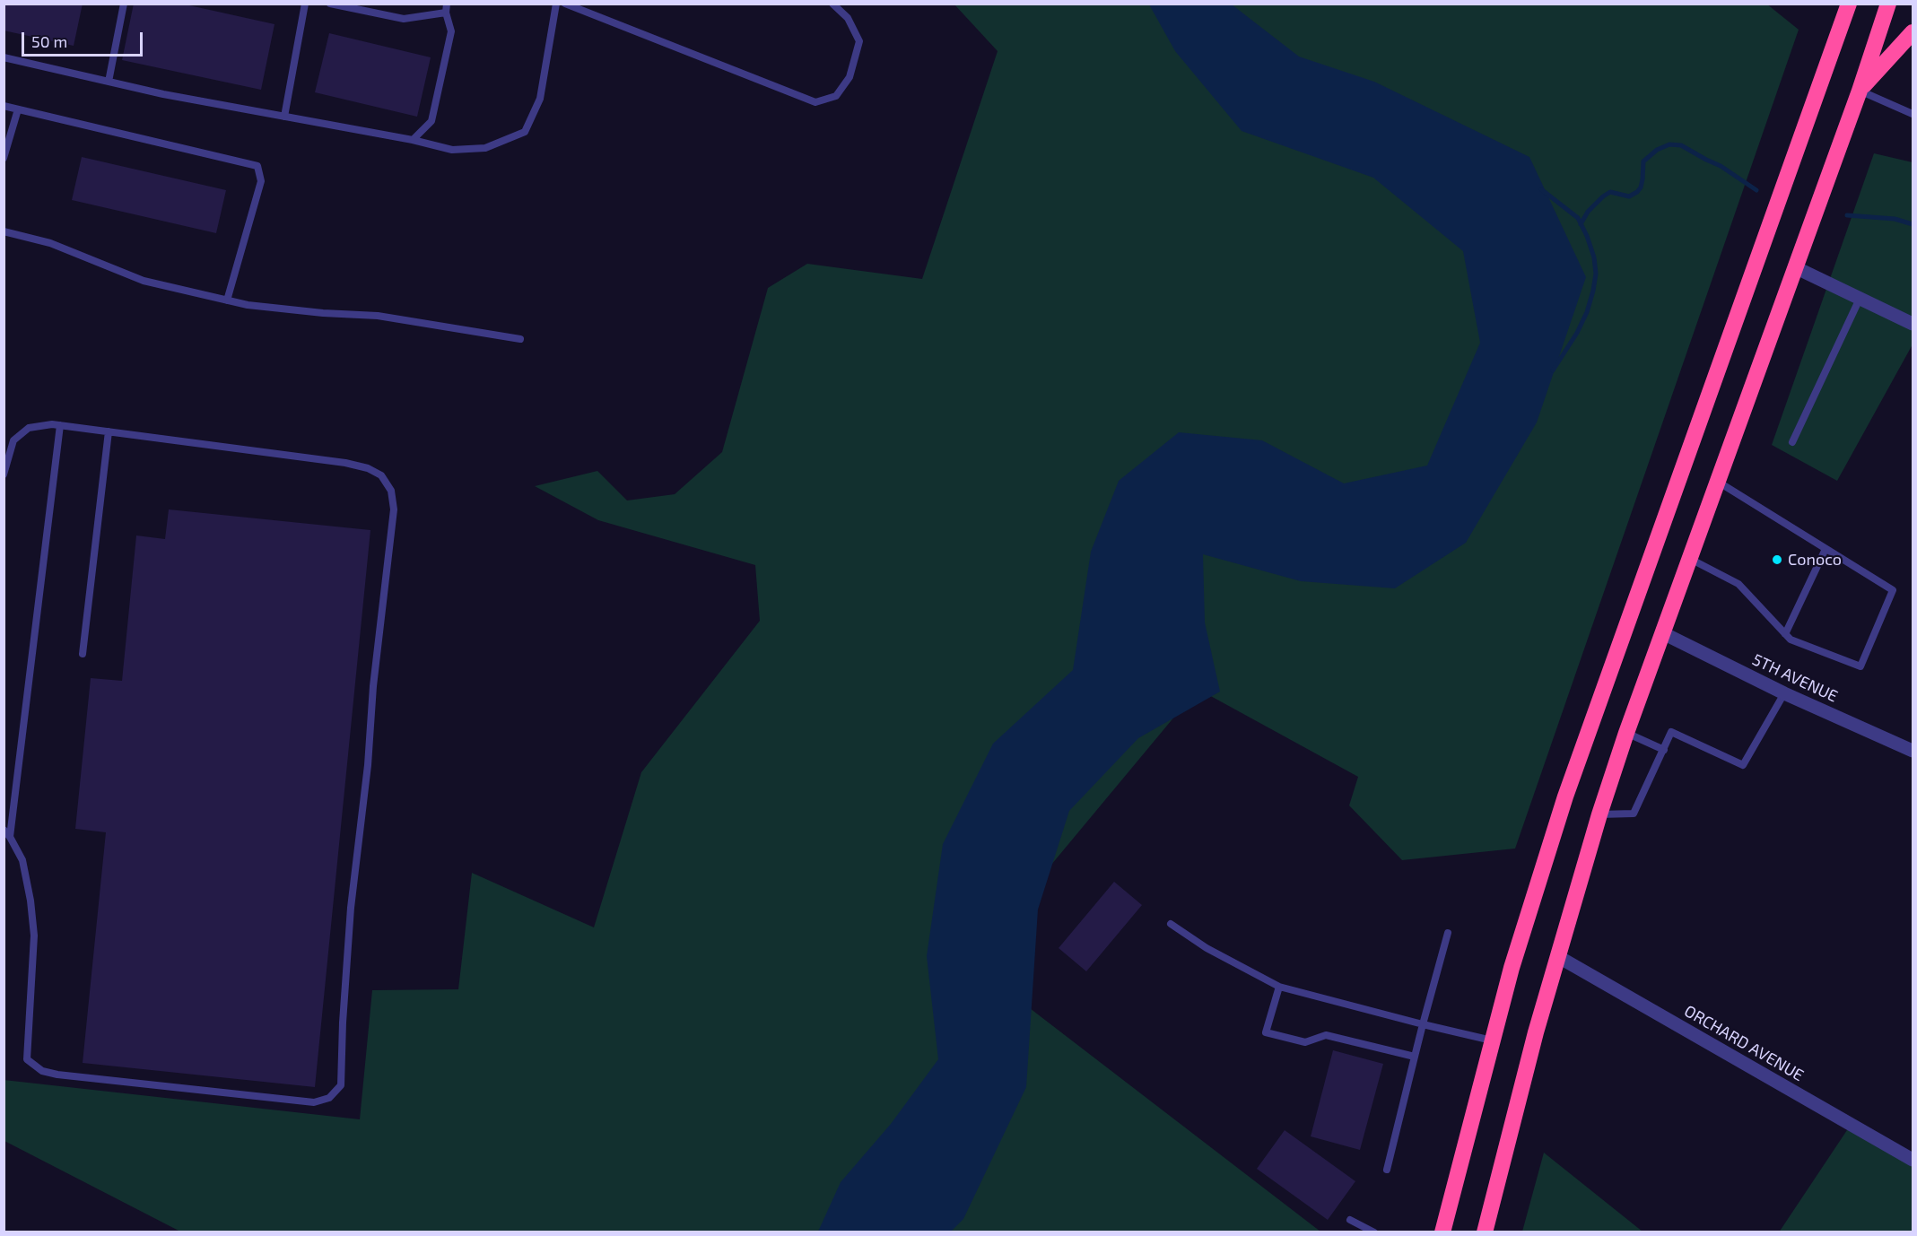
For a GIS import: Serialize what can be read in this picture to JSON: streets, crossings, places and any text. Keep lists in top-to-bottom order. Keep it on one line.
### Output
{"streets":{"street":["5TH AVENUE","ORCHARD AVENUE"]},"places":["Conoco"],"scale_bar":"50 m"}
